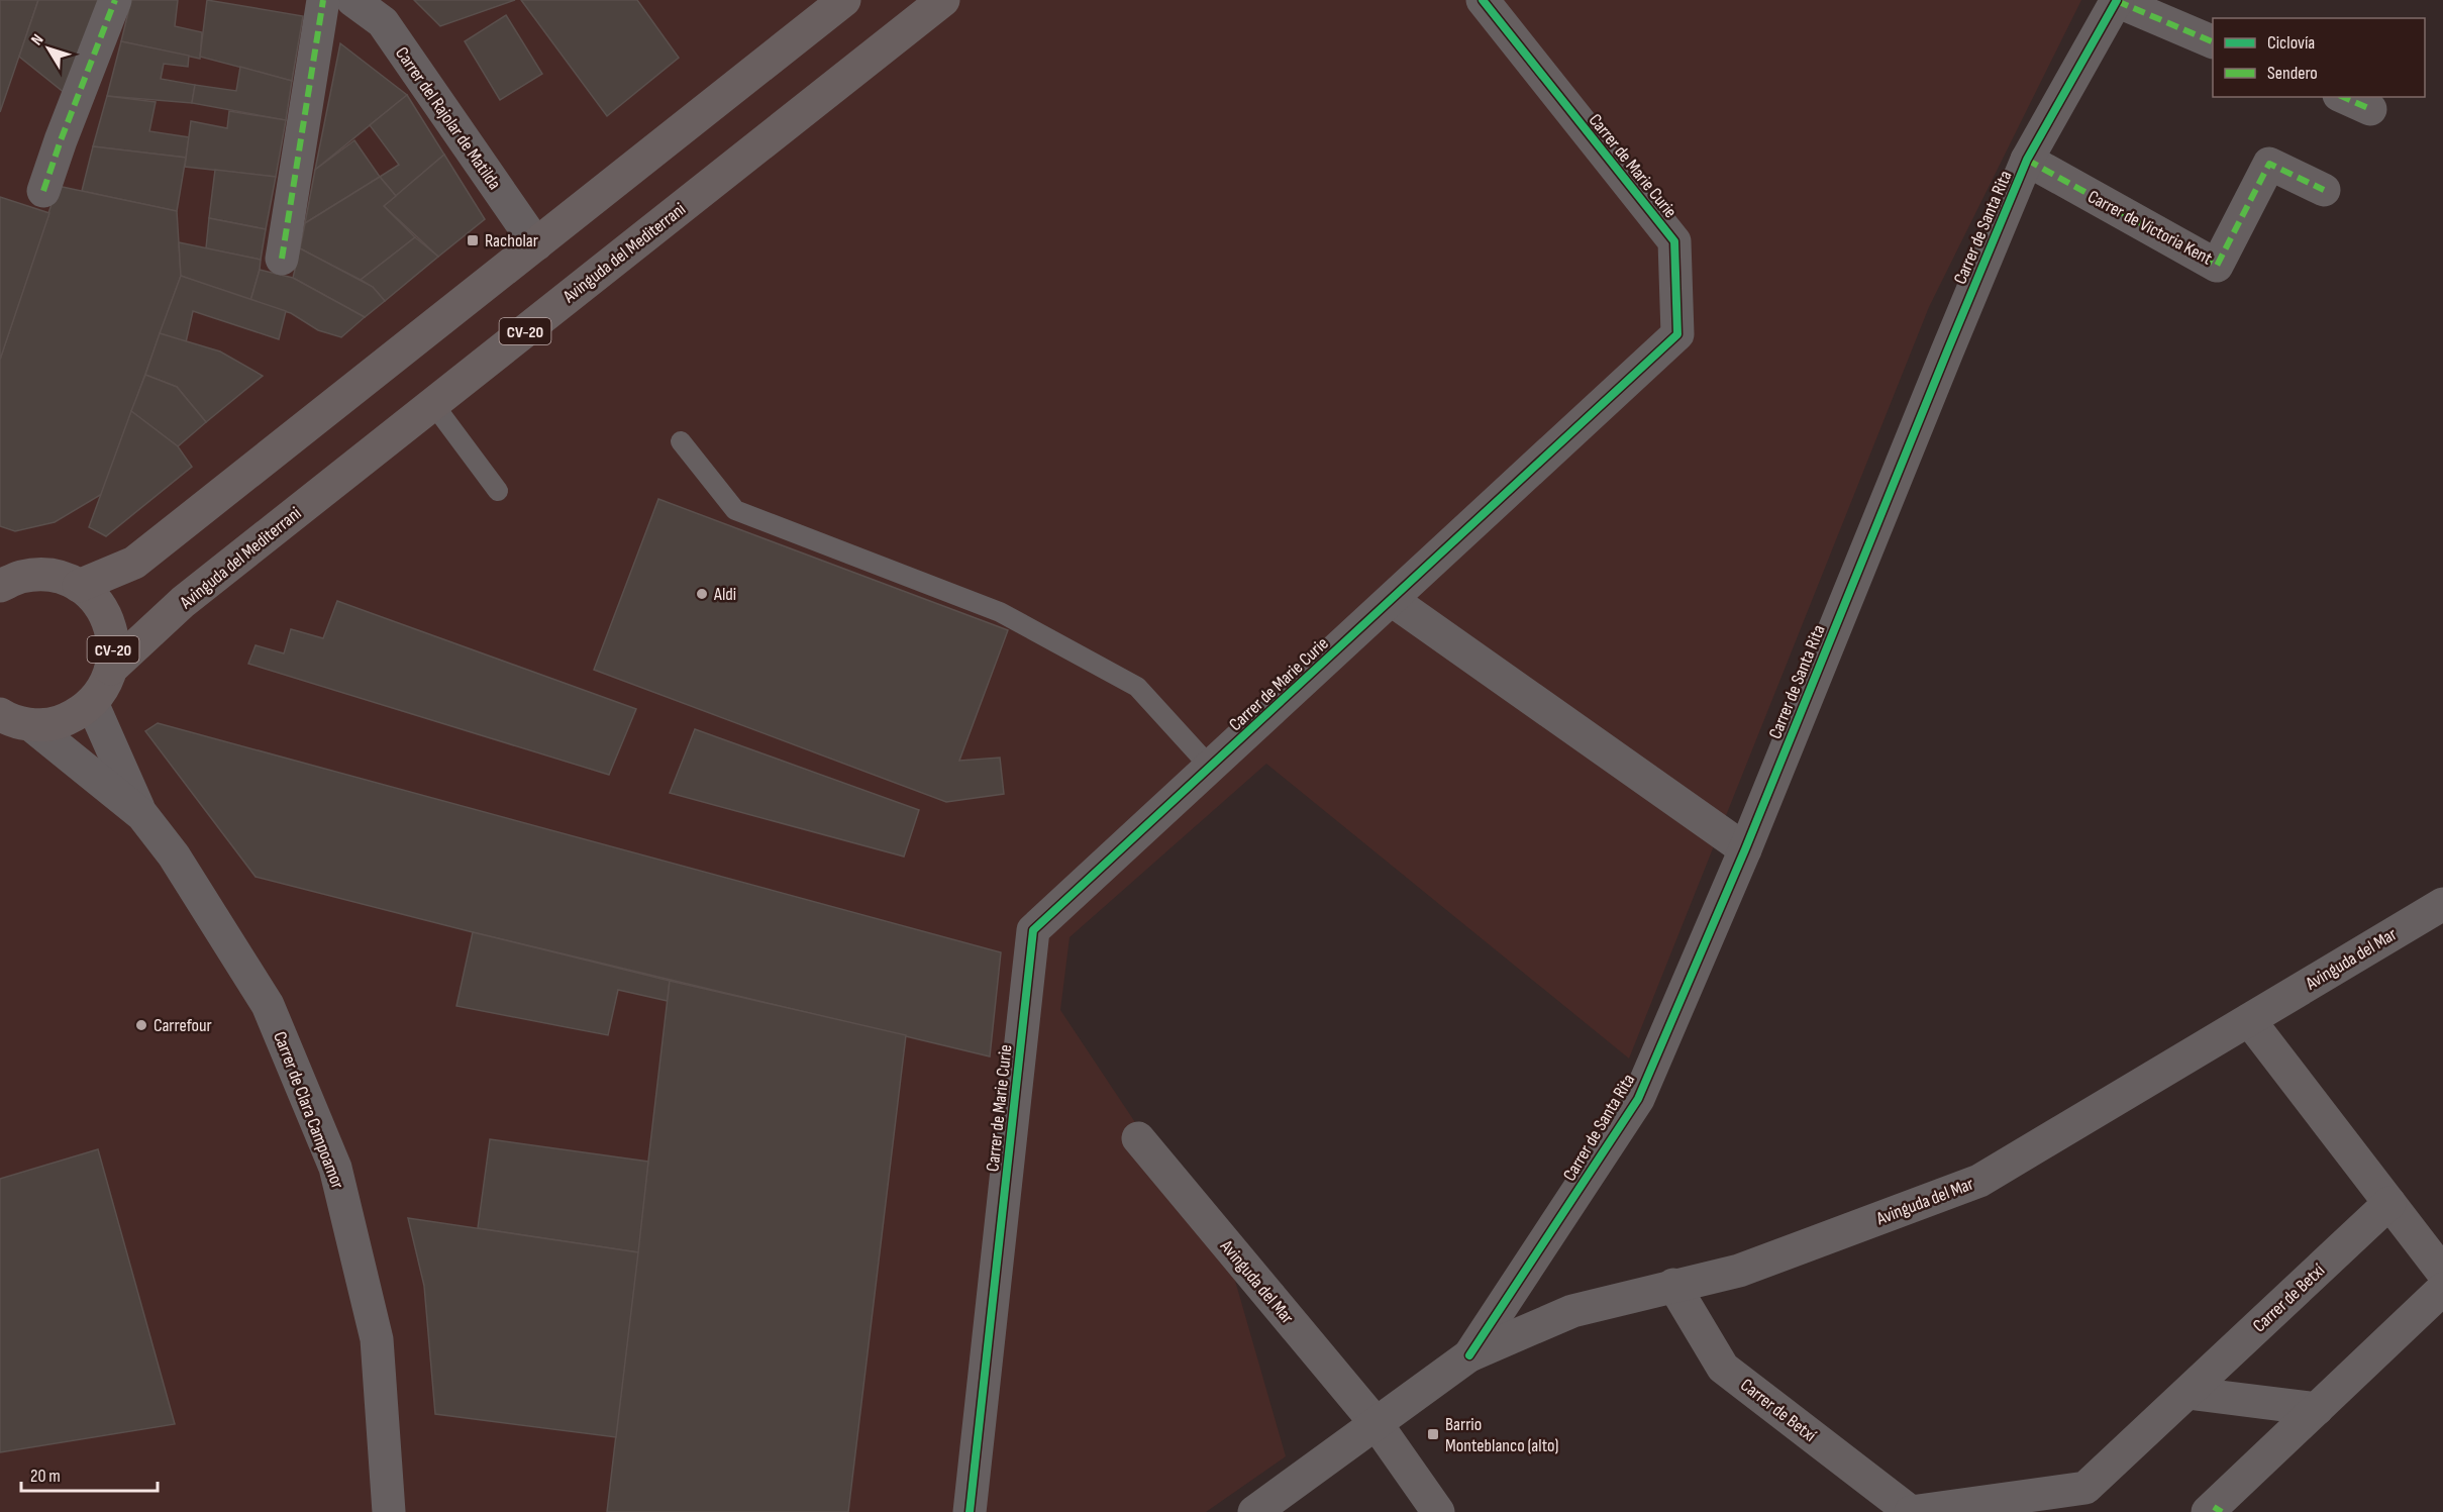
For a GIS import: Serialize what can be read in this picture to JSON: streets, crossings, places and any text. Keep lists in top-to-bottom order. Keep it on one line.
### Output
{"streets":{"main road":["Avinguda del Mediterrani","CV-20"],"street":["Carrer del Rajolar de Matilda","Carrer de Marie Curie","Carrer de Santa Rita","Carrer de Victoria Kent","Avinguda del Mar","Carrer de Clara Campoamor","Carrer de Betxí"]},"crossings":[["Carrer de Santa Rita","Carrer de Victoria Kent"],["Carrer de Santa Rita","Avinguda del Mar"],["Avinguda del Mediterrani","CV-20"],["CV-20","Carrer de Clara Campoamor"],["Avinguda del Mar","Carrer de Betxí"]],"places":{"transit":["Racholar","Barrio Monteblanco (alto)"],"other":["Aldi","Carrefour"]},"legend":["Ciclovía","Sendero"],"scale_bar":"20 m","north":"top left"}
